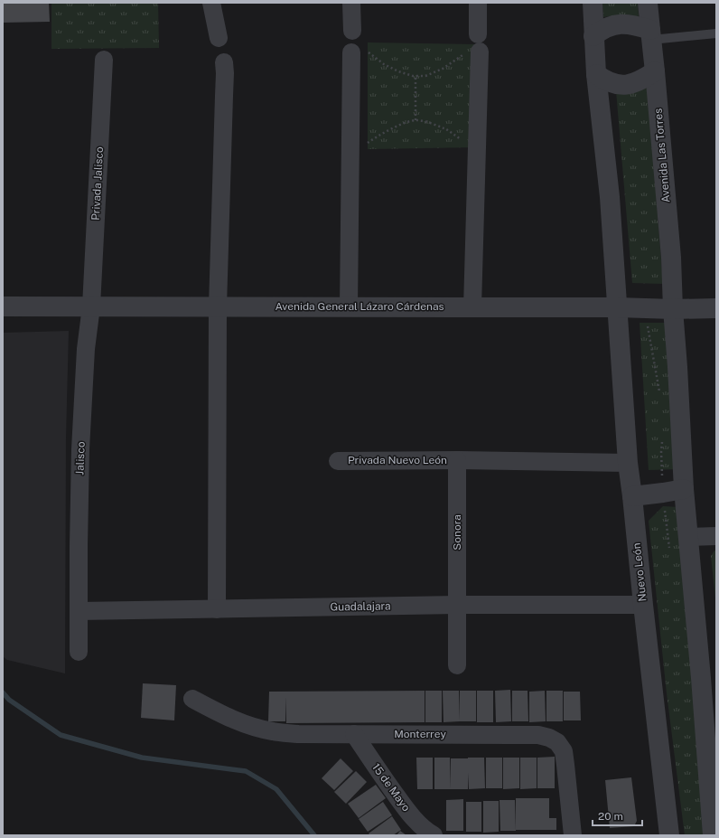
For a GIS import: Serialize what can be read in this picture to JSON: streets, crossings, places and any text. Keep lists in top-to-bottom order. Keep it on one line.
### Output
{"streets":{"street":["Avenida Las Torres","Privada Jalisco","Avenida General Lázaro Cárdenas","Jalisco","Privada Nuevo León","Sonora","Nuevo León","Guadalajara","Monterrey","15 de Mayo"]},"crossings":[["Avenida Las Torres","Avenida General Lázaro Cárdenas"],["Privada Jalisco","Avenida General Lázaro Cárdenas"],["Privada Jalisco","Jalisco"],["Avenida General Lázaro Cárdenas","Jalisco"],["Avenida General Lázaro Cárdenas","Nuevo León"],["Jalisco","Guadalajara"],["Privada Nuevo León","Sonora"],["Privada Nuevo León","Nuevo León"],["Sonora","Guadalajara"],["Nuevo León","Guadalajara"],["Monterrey","15 de Mayo"]],"scale_bar":"20 m"}
